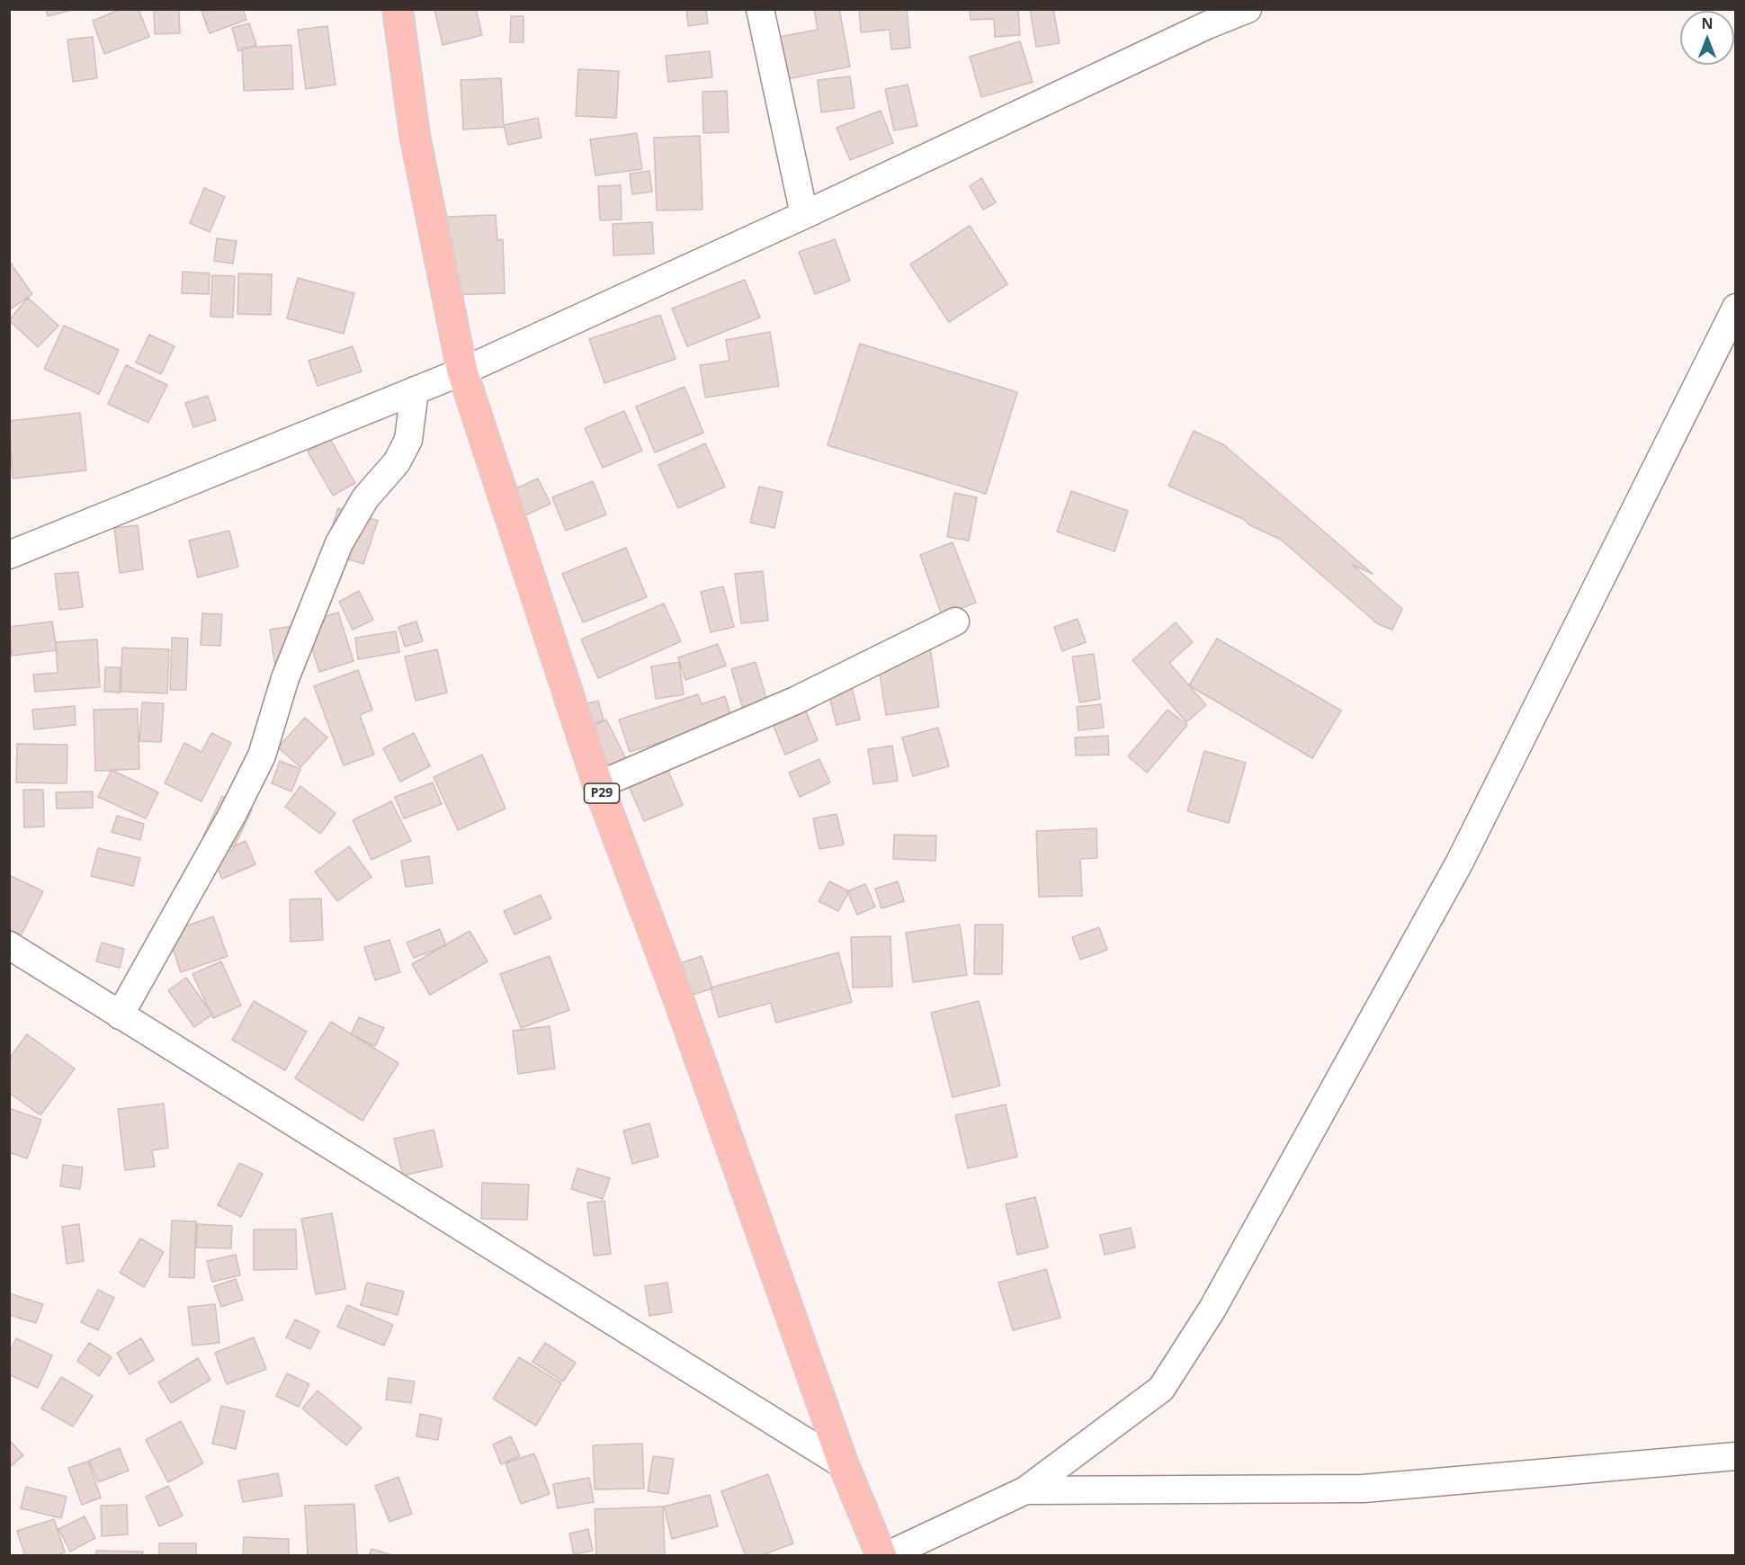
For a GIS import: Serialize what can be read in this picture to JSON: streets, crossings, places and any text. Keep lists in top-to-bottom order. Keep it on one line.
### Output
{"streets":{"main road":["P29"]},"north":"top"}
